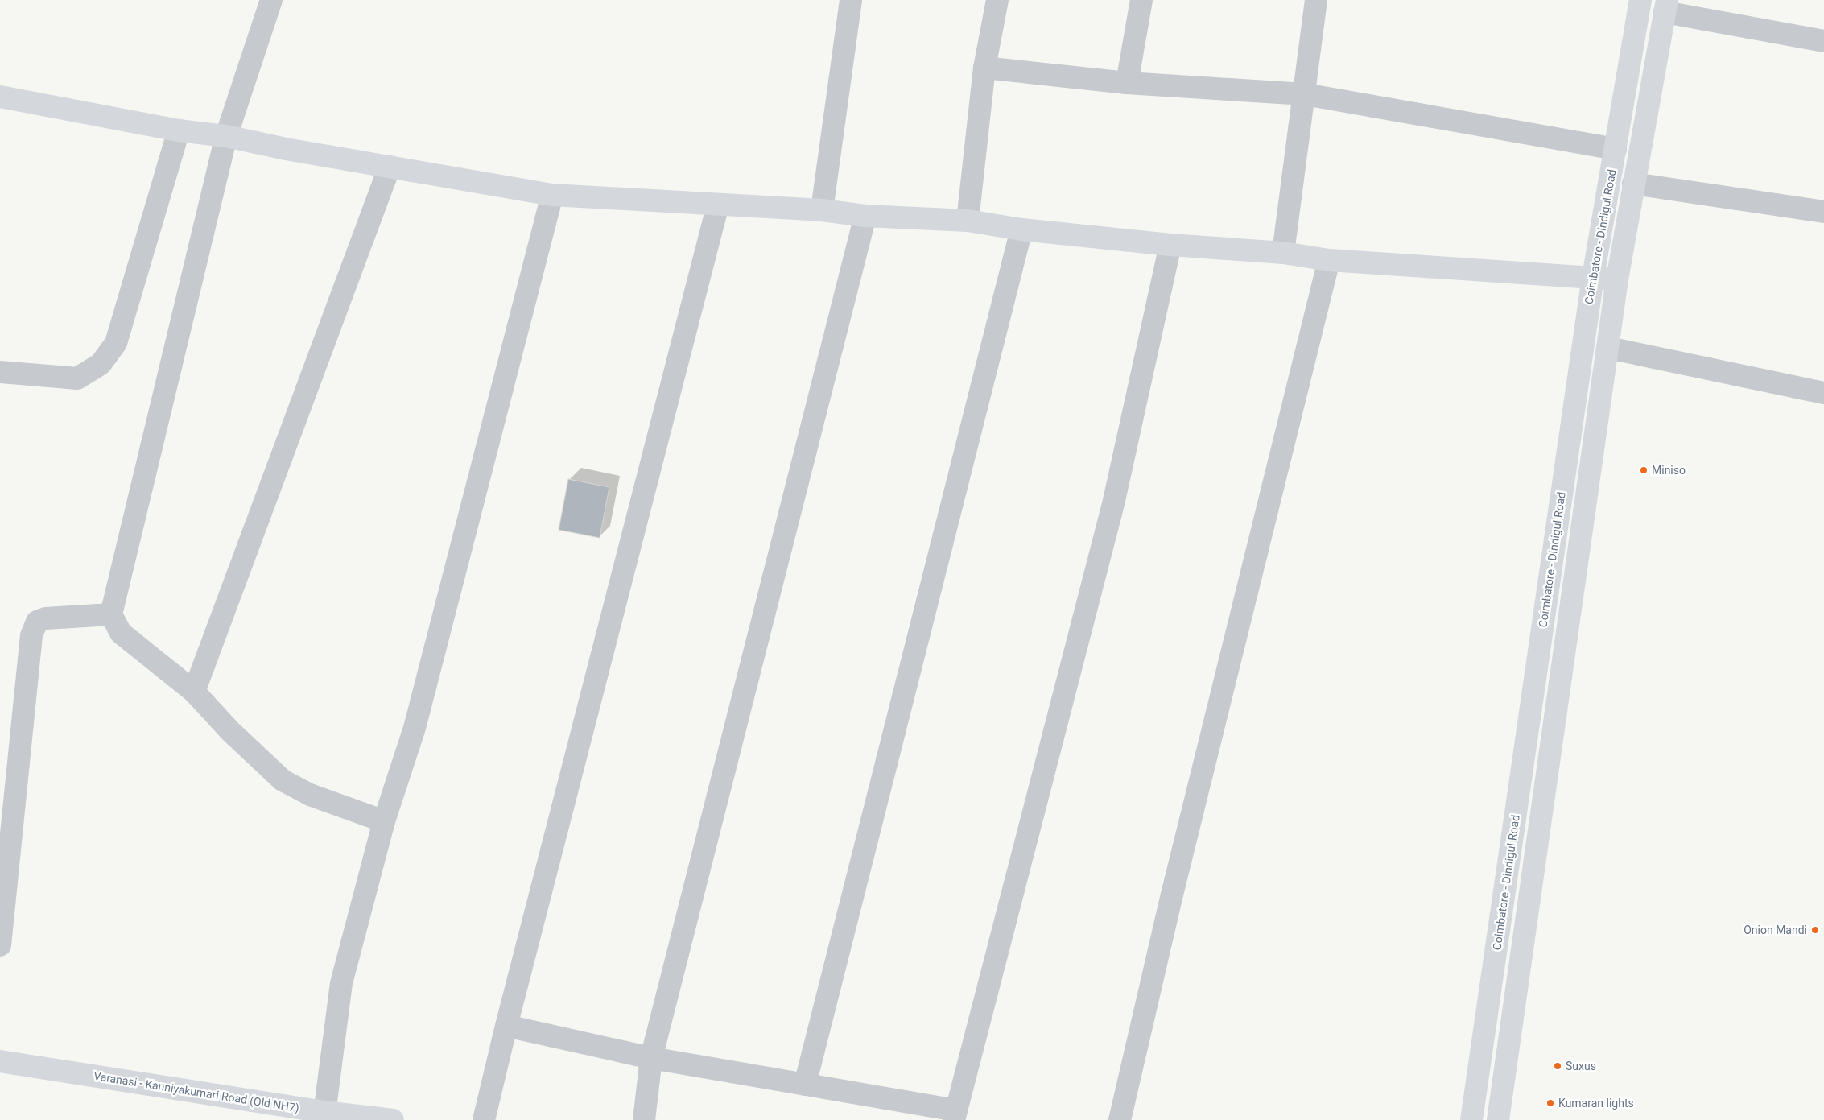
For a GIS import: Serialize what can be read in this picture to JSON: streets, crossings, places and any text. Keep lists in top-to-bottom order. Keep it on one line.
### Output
{"streets":{"main road":["Coimbatore - Dindigul Road","Varanasi - Kanniyakumari Road (Old NH7)"]},"places":["Miniso","Onion Mandi","Suxus","Kumaran lights"]}
